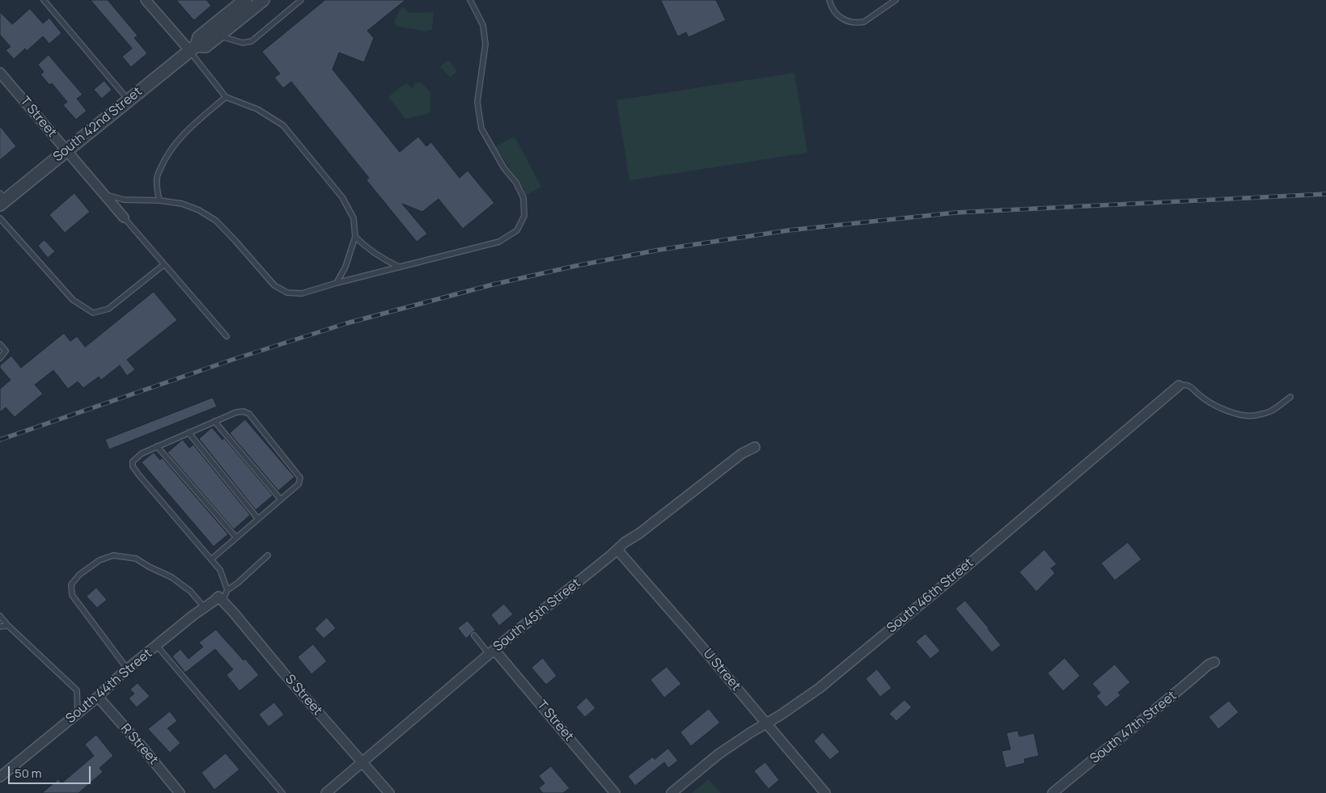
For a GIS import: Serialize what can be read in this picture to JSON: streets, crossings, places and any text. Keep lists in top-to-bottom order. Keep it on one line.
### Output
{"streets":{"street":["T Street","South 42nd Street","South 46th Street","South 45th Street","U Street","South 44th Street","S Street","South 47th Street","R Street"]},"crossings":[["T Street","South 42nd Street"],["T Street","South 45th Street"],["South 46th Street","U Street"],["South 45th Street","U Street"],["South 45th Street","S Street"],["South 44th Street","S Street"],["South 44th Street","R Street"]],"scale_bar":"50 m"}
